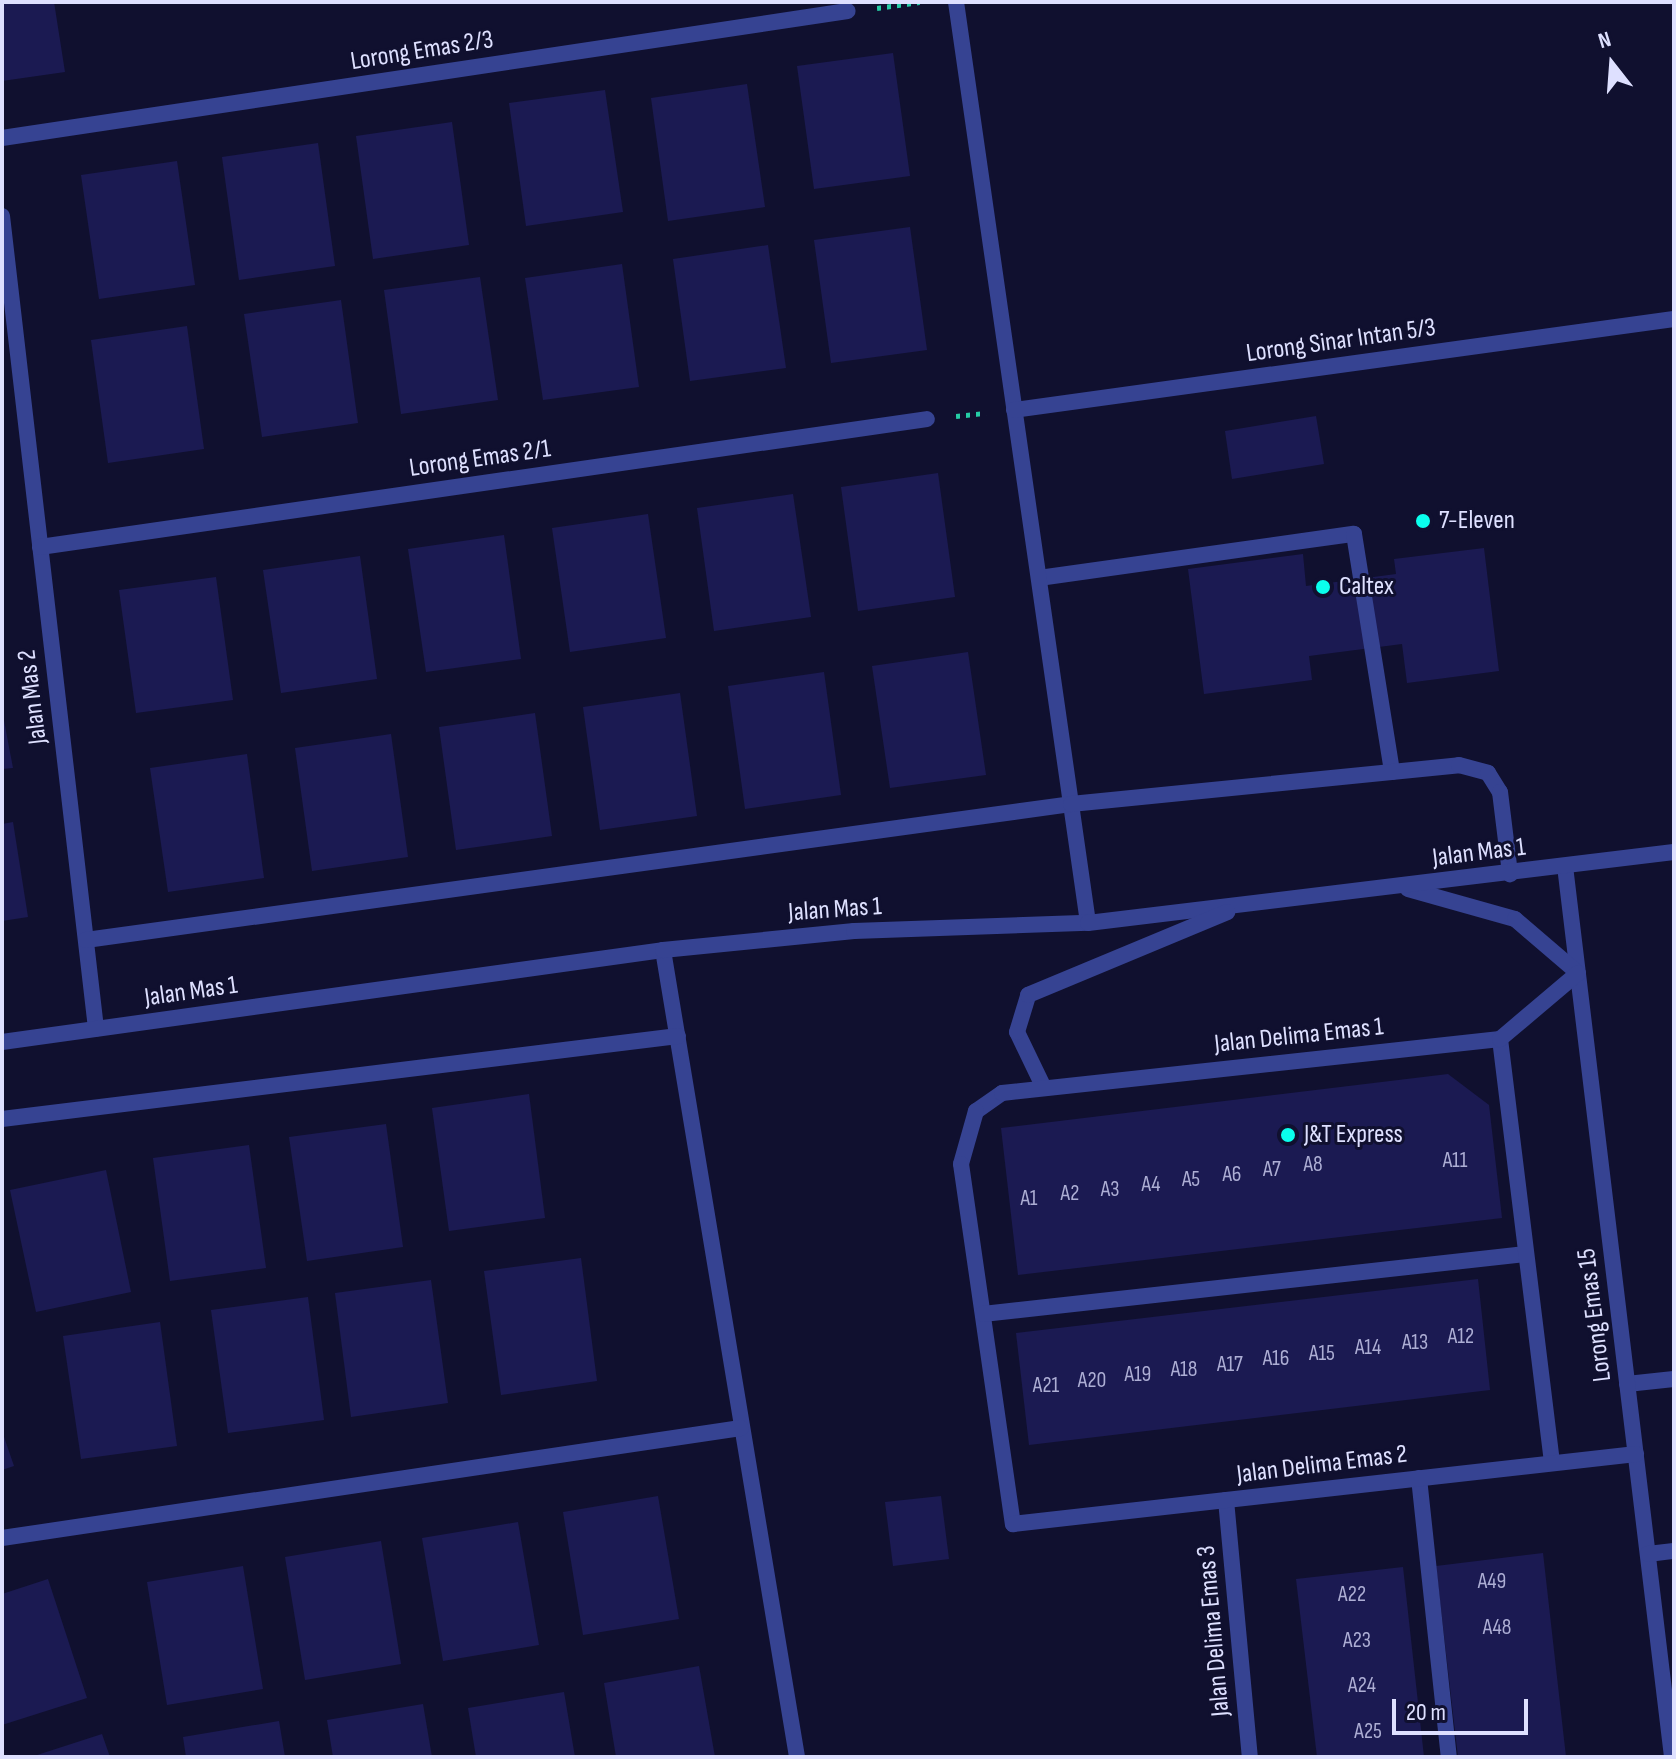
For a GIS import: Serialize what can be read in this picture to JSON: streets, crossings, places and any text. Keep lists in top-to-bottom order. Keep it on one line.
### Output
{"streets":{"street":["Lorong Emas 2/3","Lorong Sinar Intan 5/3","Lorong Emas 2/1","Jalan Mas 2","Jalan Mas 1","Jalan Delima Emas 1","Lorong Emas 15","Jalan Delima Emas 2","Jalan Delima Emas 3"]},"crossings":[["Lorong Emas 2/1","Jalan Mas 2"],["Jalan Mas 2","Jalan Mas 1"],["Jalan Mas 1","Lorong Emas 15"],["Jalan Delima Emas 1","Jalan Delima Emas 2"],["Lorong Emas 15","Jalan Delima Emas 2"],["Jalan Delima Emas 2","Jalan Delima Emas 3"]],"places":["7-Eleven","Caltex","J&T Express"],"house_numbers":["A11","A8","A7","A6","A5","A4","A3","A2","A1","A12","A13","A14","A15","A16","A17","A18","A19","A20","A21","A49","A22","A48","A23","A24","A25"],"scale_bar":"20 m","north":"top"}
